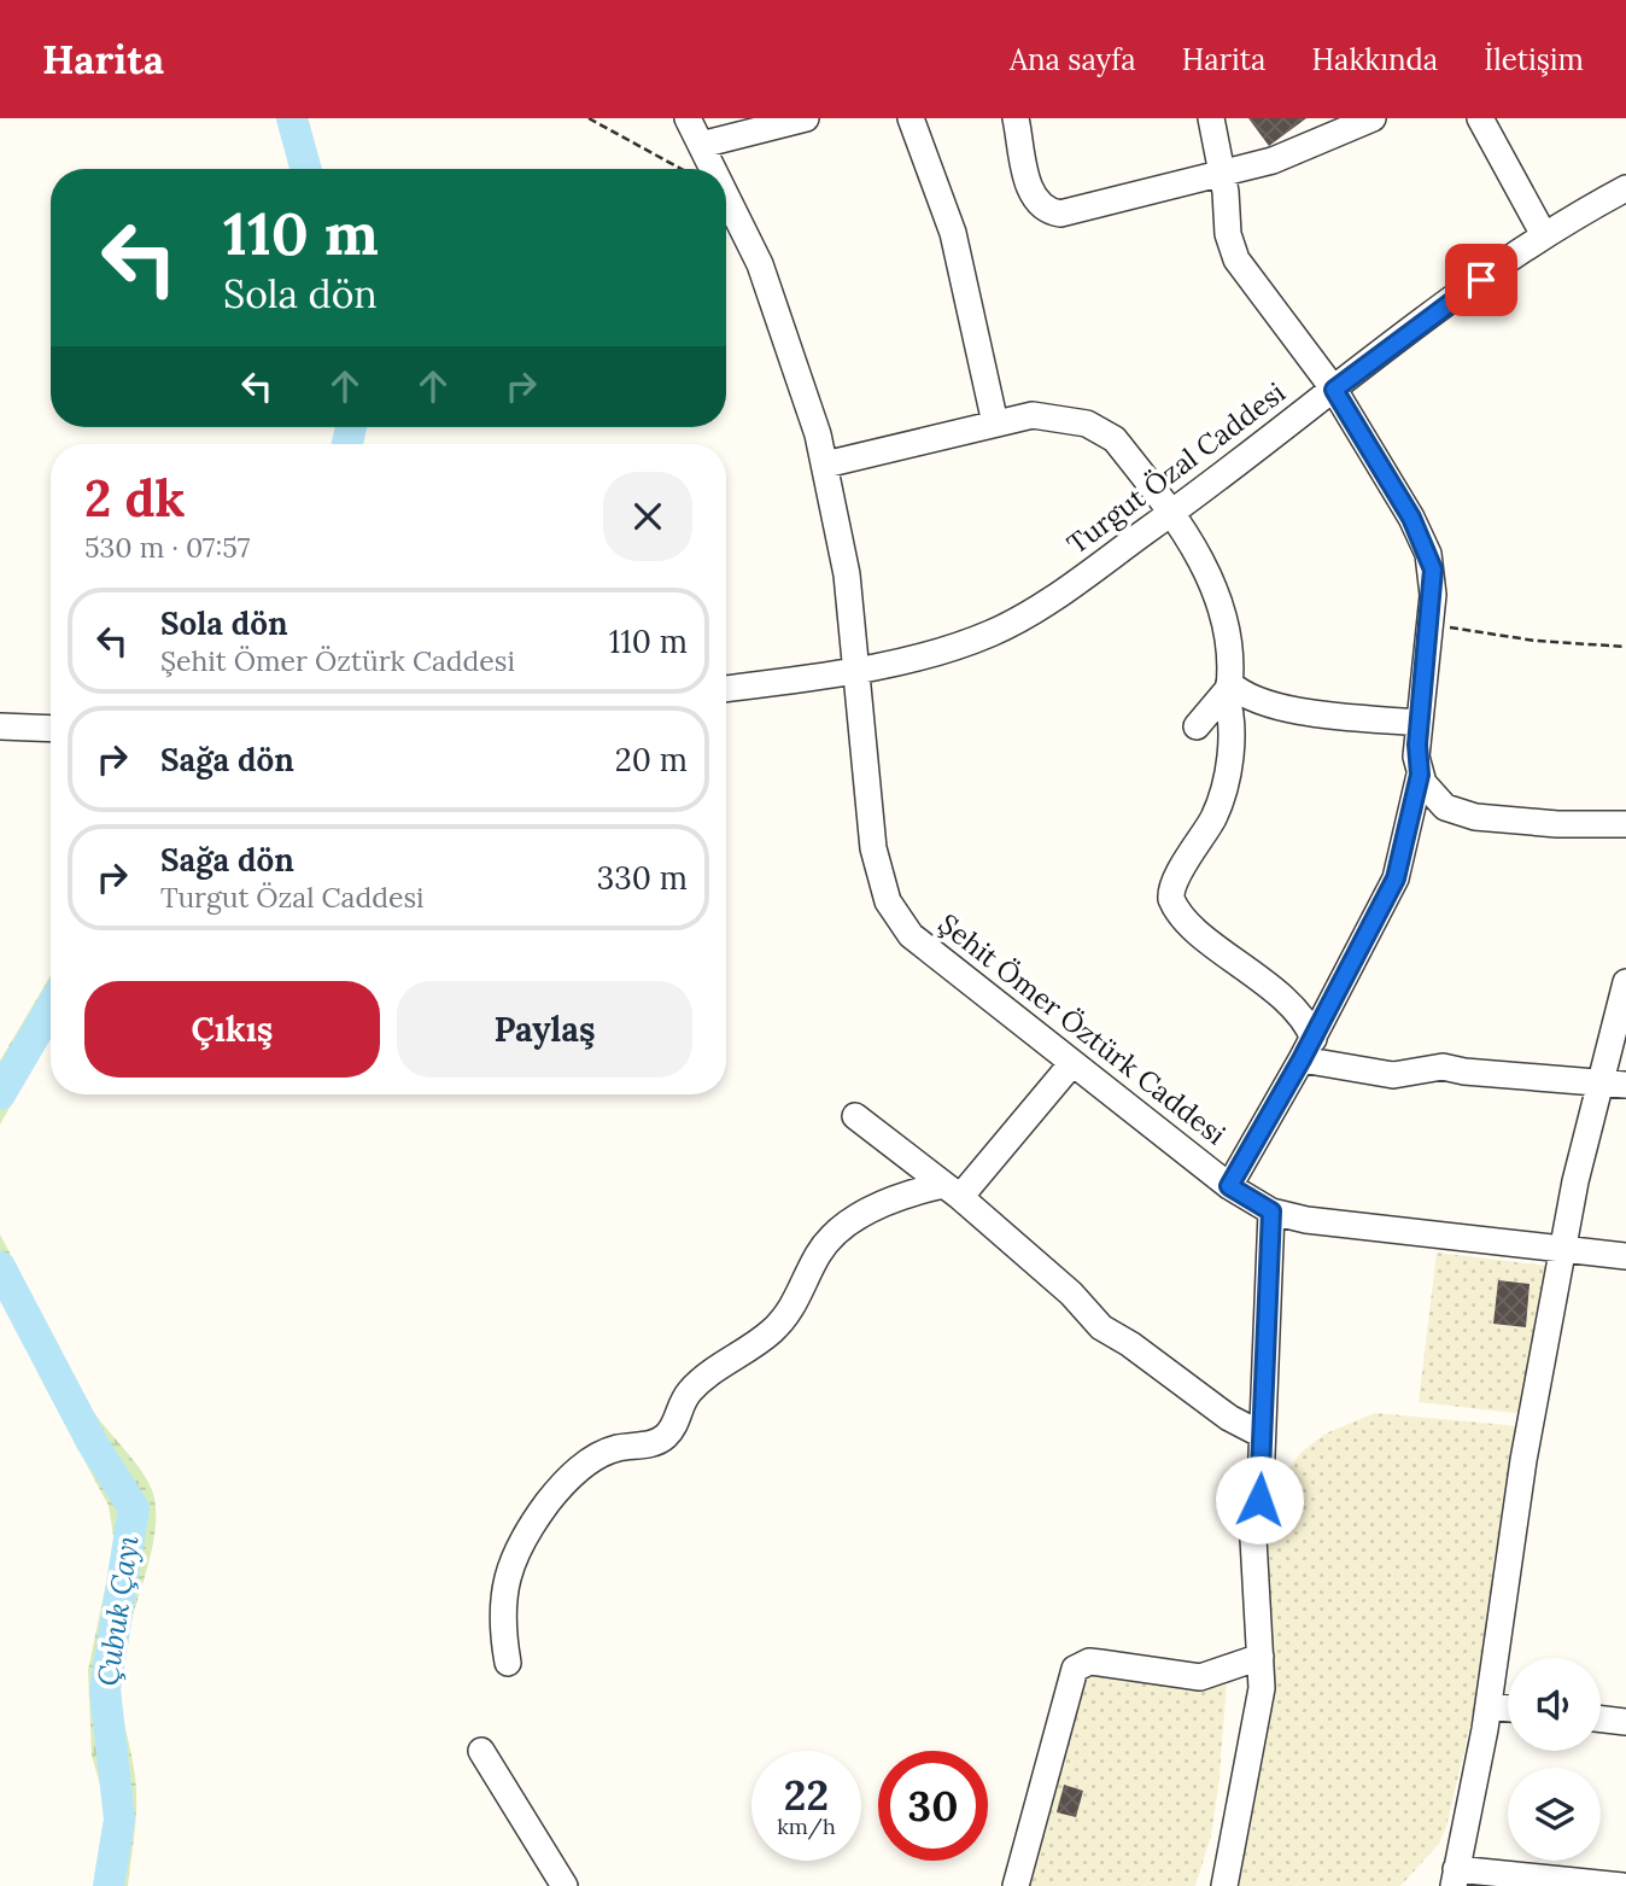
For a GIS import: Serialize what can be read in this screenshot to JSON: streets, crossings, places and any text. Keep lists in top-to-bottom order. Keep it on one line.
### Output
{"streets":{"street":["Turgut Özal Caddesi","Şehit Ömer Öztürk Caddesi"]},"crossings":[["Turgut Özal Caddesi","Şehit Ömer Öztürk Caddesi"]],"water":["Çubuk Çayı"],"page":{"header":"Harita","nav":["Ana sayfa","Harita","Hakkında","İletişim"],"turn":["110 m","Sola dön"],"heading":["2 dk","530 m · 07:57"],"list":[{"name":"Sola dön","note":"Şehit Ömer Öztürk Caddesi","value":"110 m"},{"name":"Sağa dön","value":"20 m"},{"name":"Sağa dön","note":"Turgut Özal Caddesi","value":"330 m"}],"buttons":["Çıkış","Paylaş"],"speed":"22 km/h","limit":"30"}}
